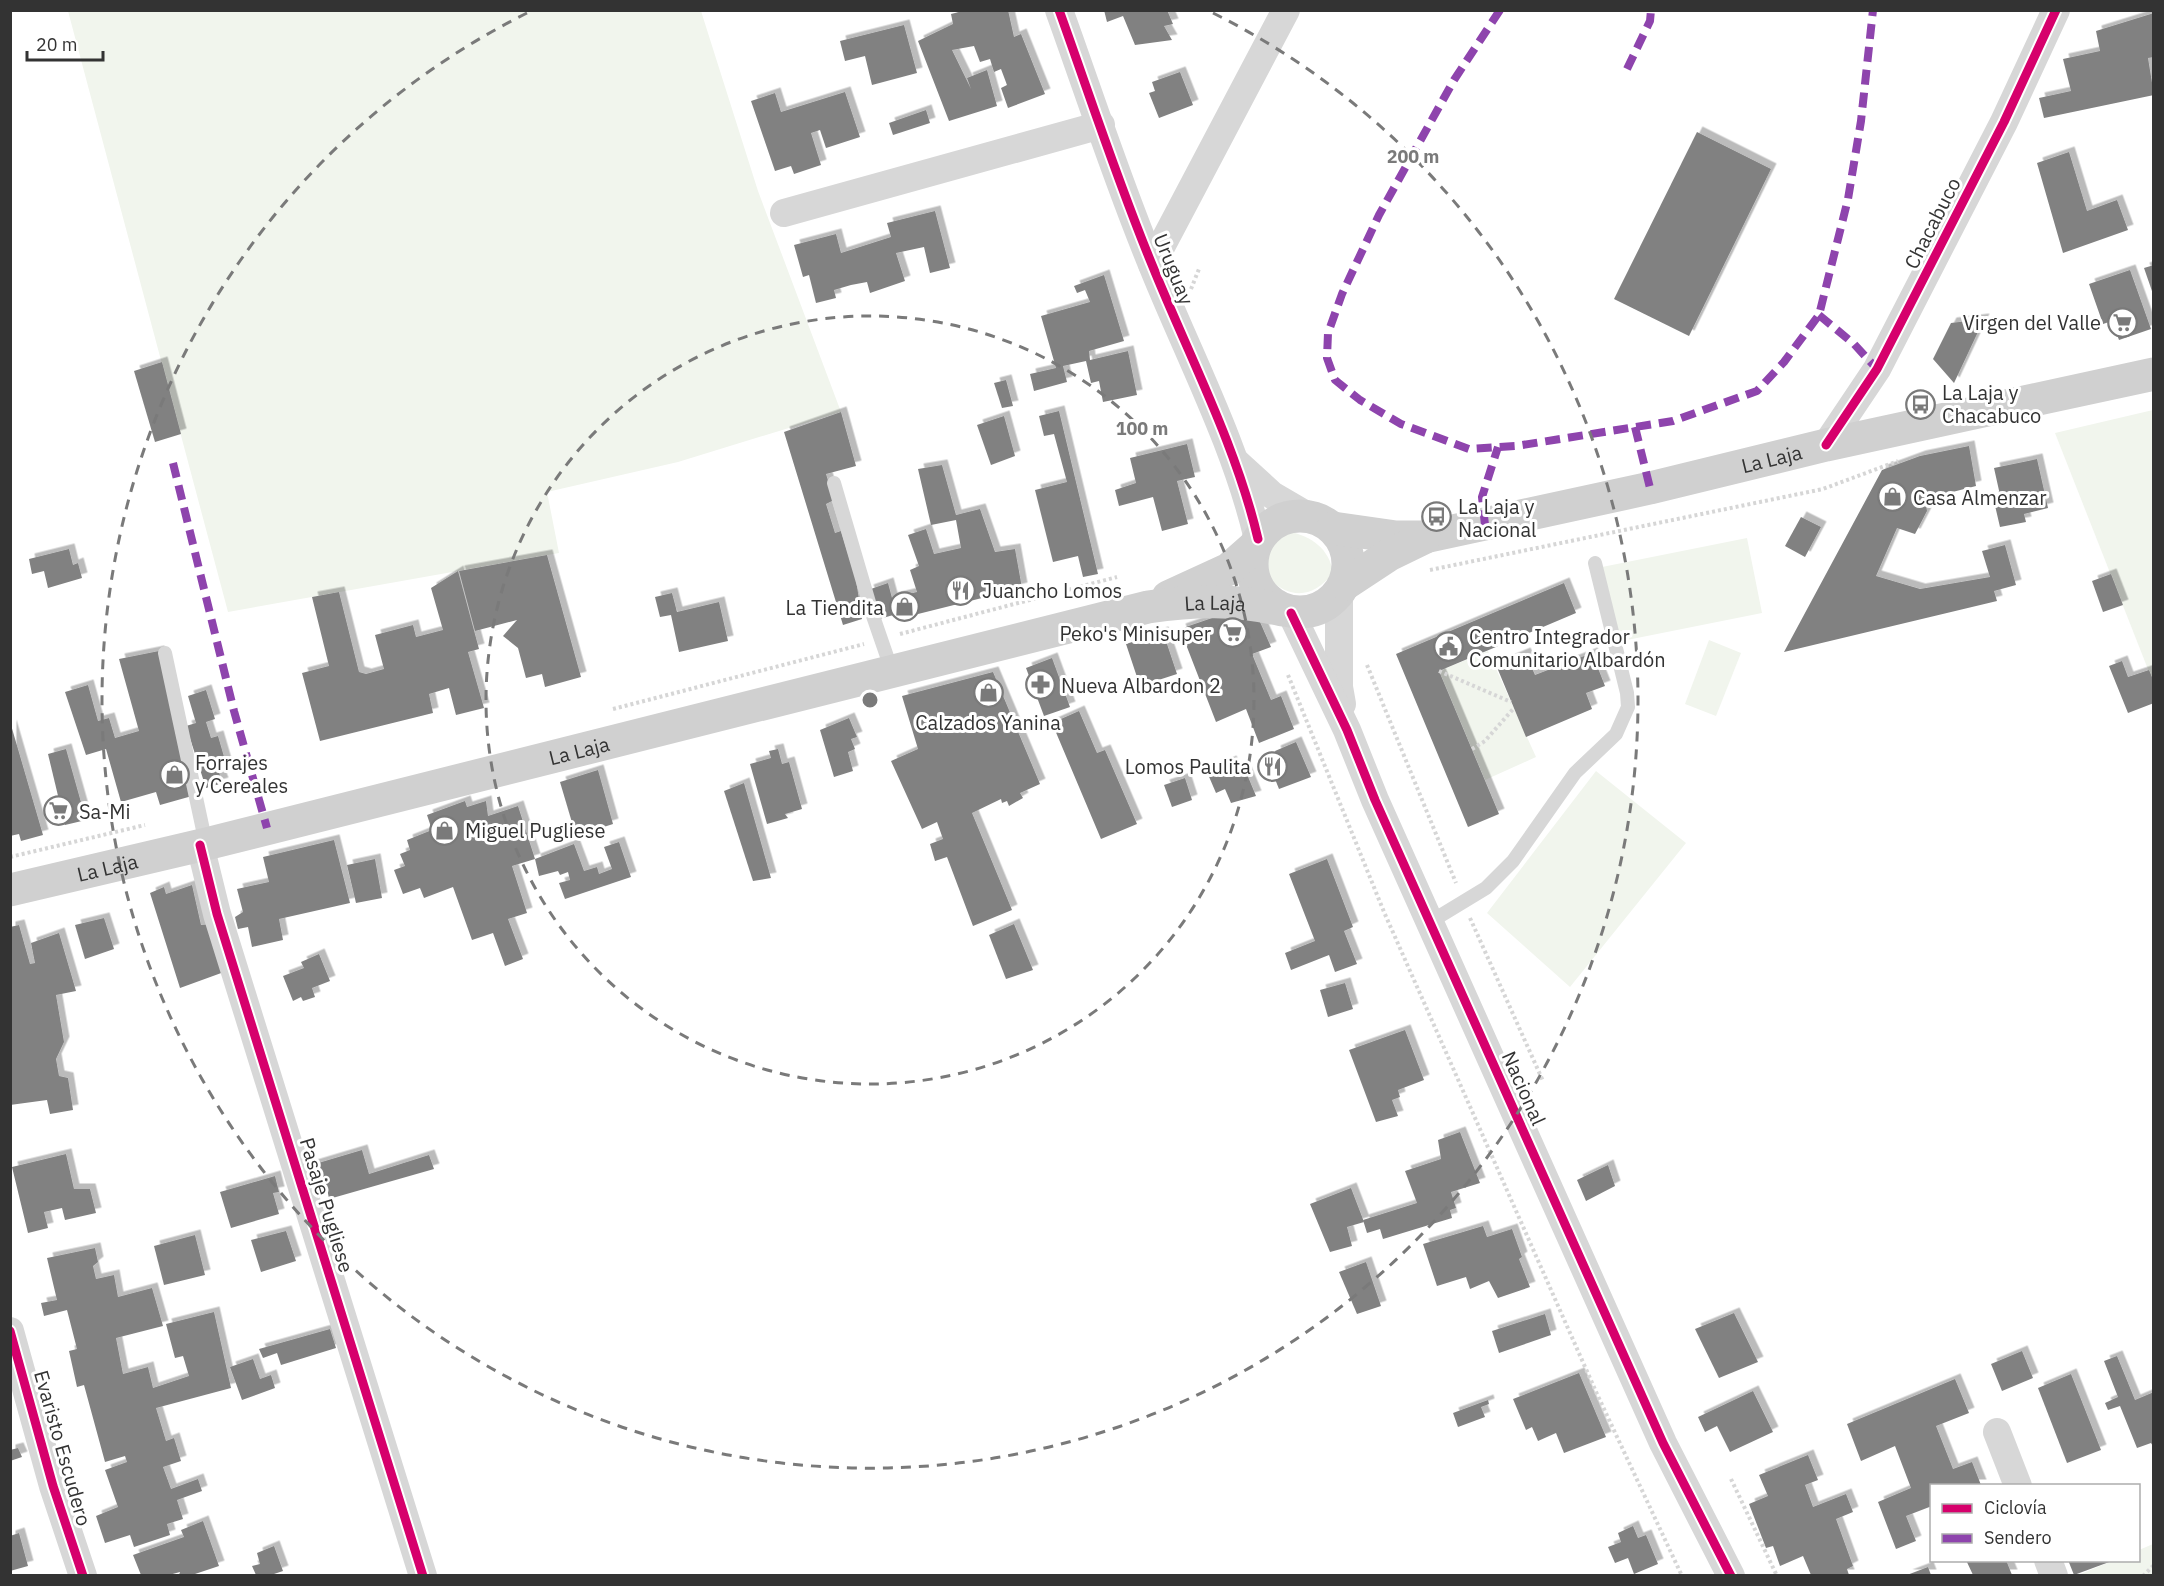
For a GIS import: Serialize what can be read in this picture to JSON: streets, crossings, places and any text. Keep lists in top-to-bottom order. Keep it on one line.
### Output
{"streets":{"main road":["La Laja"],"street":["Chacabuco","Uruguay","Nacional","Pasaje Pugliese","Evaristo Escudero"]},"crossings":[["Chacabuco","La Laja"],["Uruguay","La Laja"],["Uruguay","Nacional"],["La Laja","Nacional"],["La Laja","Pasaje Pugliese"]],"places":{"supermarket":["Virgen del Valle","Peko's Minisuper","Sa-Mi"],"bus stop":["La Laja y Chacabuco","La Laja y Nacional"],"shop":["Casa Almenzar","La Tiendita","Calzados Yanina","Forrajes y Cereales","Miguel Pugliese"],"restaurant":["Juancho Lomos","Lomos Paulita"],"public building":["Centro Integrador Comunitario Albardón"],"pharmacy":["Nueva Albardon 2"]},"legend":["Ciclovía","Sendero"],"scale_bar":"20 m","rings":["200 m","100 m"]}
